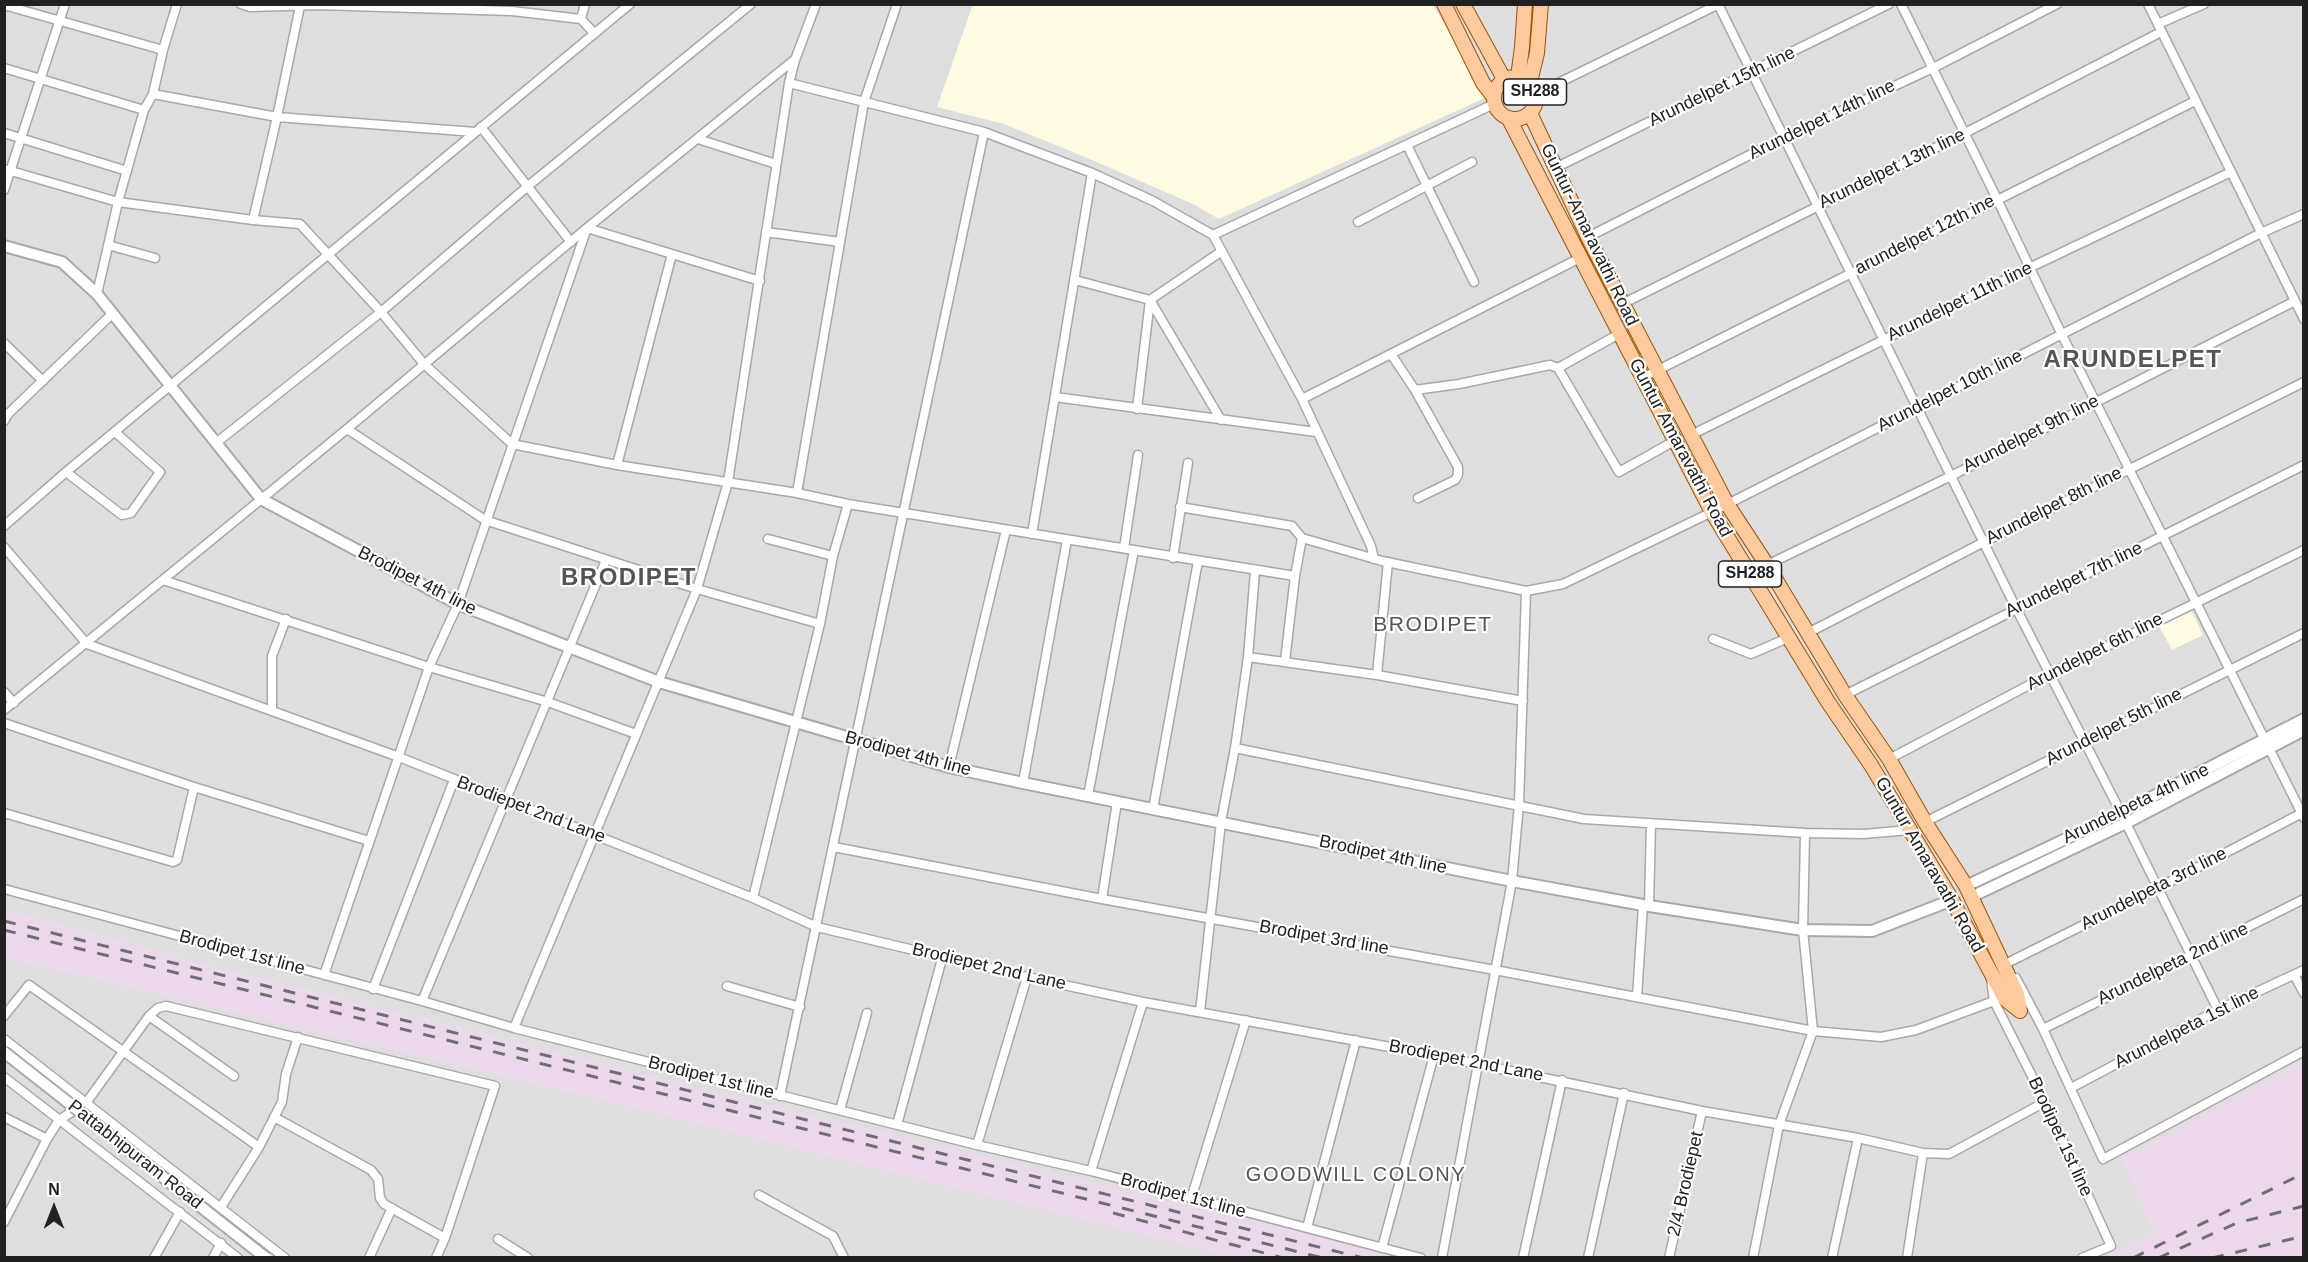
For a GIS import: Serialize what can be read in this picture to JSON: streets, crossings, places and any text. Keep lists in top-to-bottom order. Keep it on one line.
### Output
{"streets":{"main road":["SH288","Guntur-Amaravathi Road","Guntur Amaravathi Road"],"street":["Arundelpet 15th line","Arundelpet 14th line","Arundelpet 13th line","arundelpet 12th ine","Arundelpet 11th line","Arundelpet 10th line","Arundelpet 9th line","Arundelpet 8th line","Arundelpet 7th line","Brodipet 4th line","Arundelpet 6th line","Arundelpet 5th line","Arundelpeta 4th line","Brodiepet 2nd Lane","Arundelpeta 3rd line","Brodipet 3rd line","Brodipet 1st line","Arundelpeta 2nd line","Arundelpeta 1st line","Pattabhipuram Road","2/4 Brodiepet"]},"crossings":[["Arundelpet 15th line","Guntur-Amaravathi Road"],["SH288","Guntur-Amaravathi Road"],["SH288","Guntur Amaravathi Road"],["Arundelpet 14th line","Guntur-Amaravathi Road"],["Arundelpet 13th line","Guntur-Amaravathi Road"],["Guntur-Amaravathi Road","arundelpet 12th ine"],["Guntur-Amaravathi Road","Arundelpet 11th line"],["Guntur-Amaravathi Road","Arundelpet 10th line"],["Guntur-Amaravathi Road","Arundelpet 9th line"],["Guntur-Amaravathi Road","Guntur Amaravathi Road"],["Guntur-Amaravathi Road","Arundelpet 8th line"],["Guntur-Amaravathi Road","Arundelpet 7th line"],["Guntur-Amaravathi Road","Arundelpet 6th line"],["Guntur-Amaravathi Road","Arundelpet 5th line"],["Guntur-Amaravathi Road","Arundelpeta 4th line"],["Guntur-Amaravathi Road","Arundelpeta 3rd line"],["Guntur-Amaravathi Road","Brodipet 1st line"],["arundelpet 12th ine","Guntur Amaravathi Road"],["Arundelpet 10th line","Guntur Amaravathi Road"],["Guntur Amaravathi Road","Brodipet 4th line"],["Guntur Amaravathi Road","Arundelpeta 3rd line"],["Guntur Amaravathi Road","Brodipet 1st line"],["Brodiepet 2nd Lane","Brodipet 1st line"],["Brodiepet 2nd Lane","2/4 Brodiepet"],["Arundelpeta 3rd line","Brodipet 1st line"],["Brodipet 3rd line","Brodipet 1st line"]],"districts":["ARUNDELPET","BRODIPET","BRODIPET","GOODWILL COLONY"],"north":"top"}
